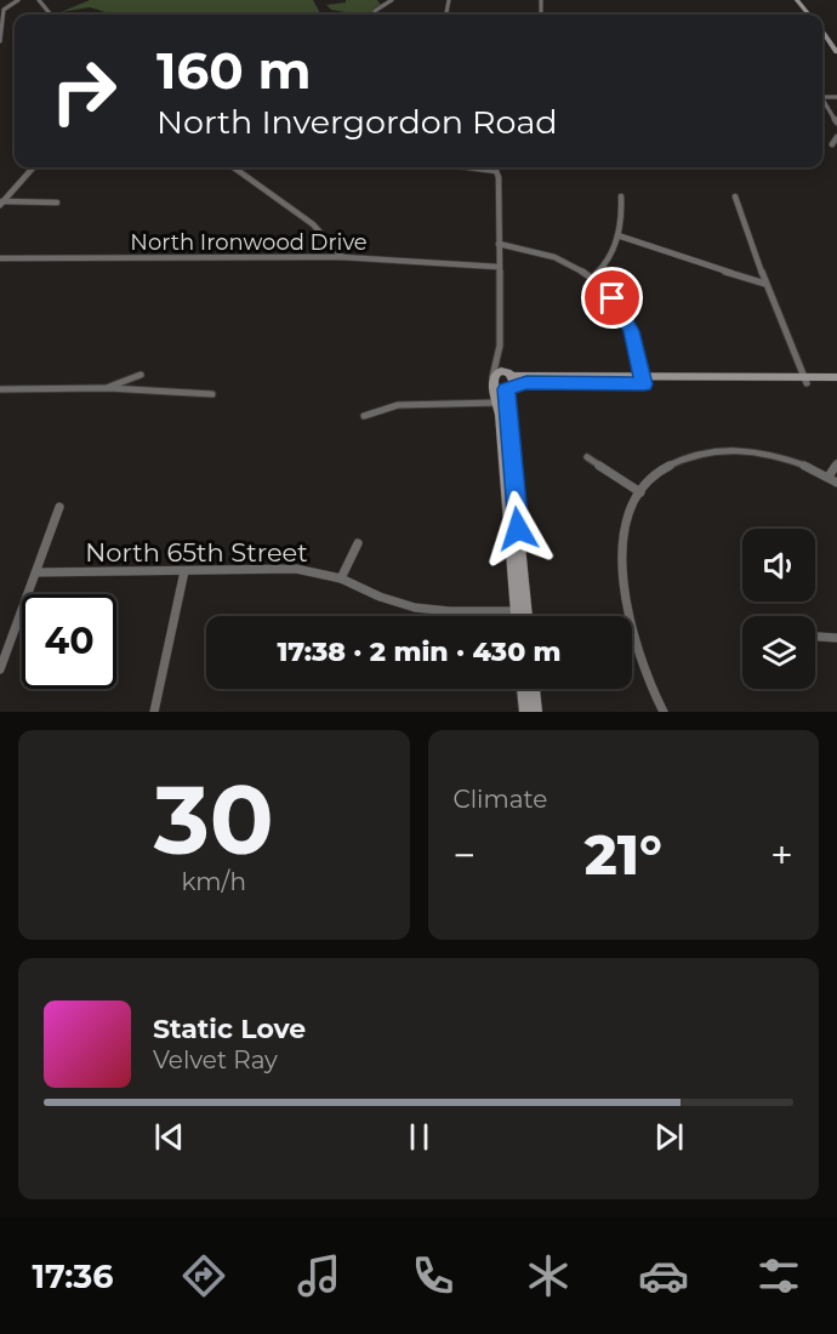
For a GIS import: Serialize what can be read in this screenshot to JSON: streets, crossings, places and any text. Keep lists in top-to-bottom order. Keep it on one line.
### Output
{"streets":{"street":["North Ironwood Drive","North 65th Street"]},"page":{"turn":["160 m","North Invergordon Road"],"limit":"40","trip":"17:38 · 2 min · 430 m","tile":[["30","km/h"],"Climate"],"heat":["−","21°","+"],"song":["Static Love","Velvet Ray"],"tabs":"17:36"}}
